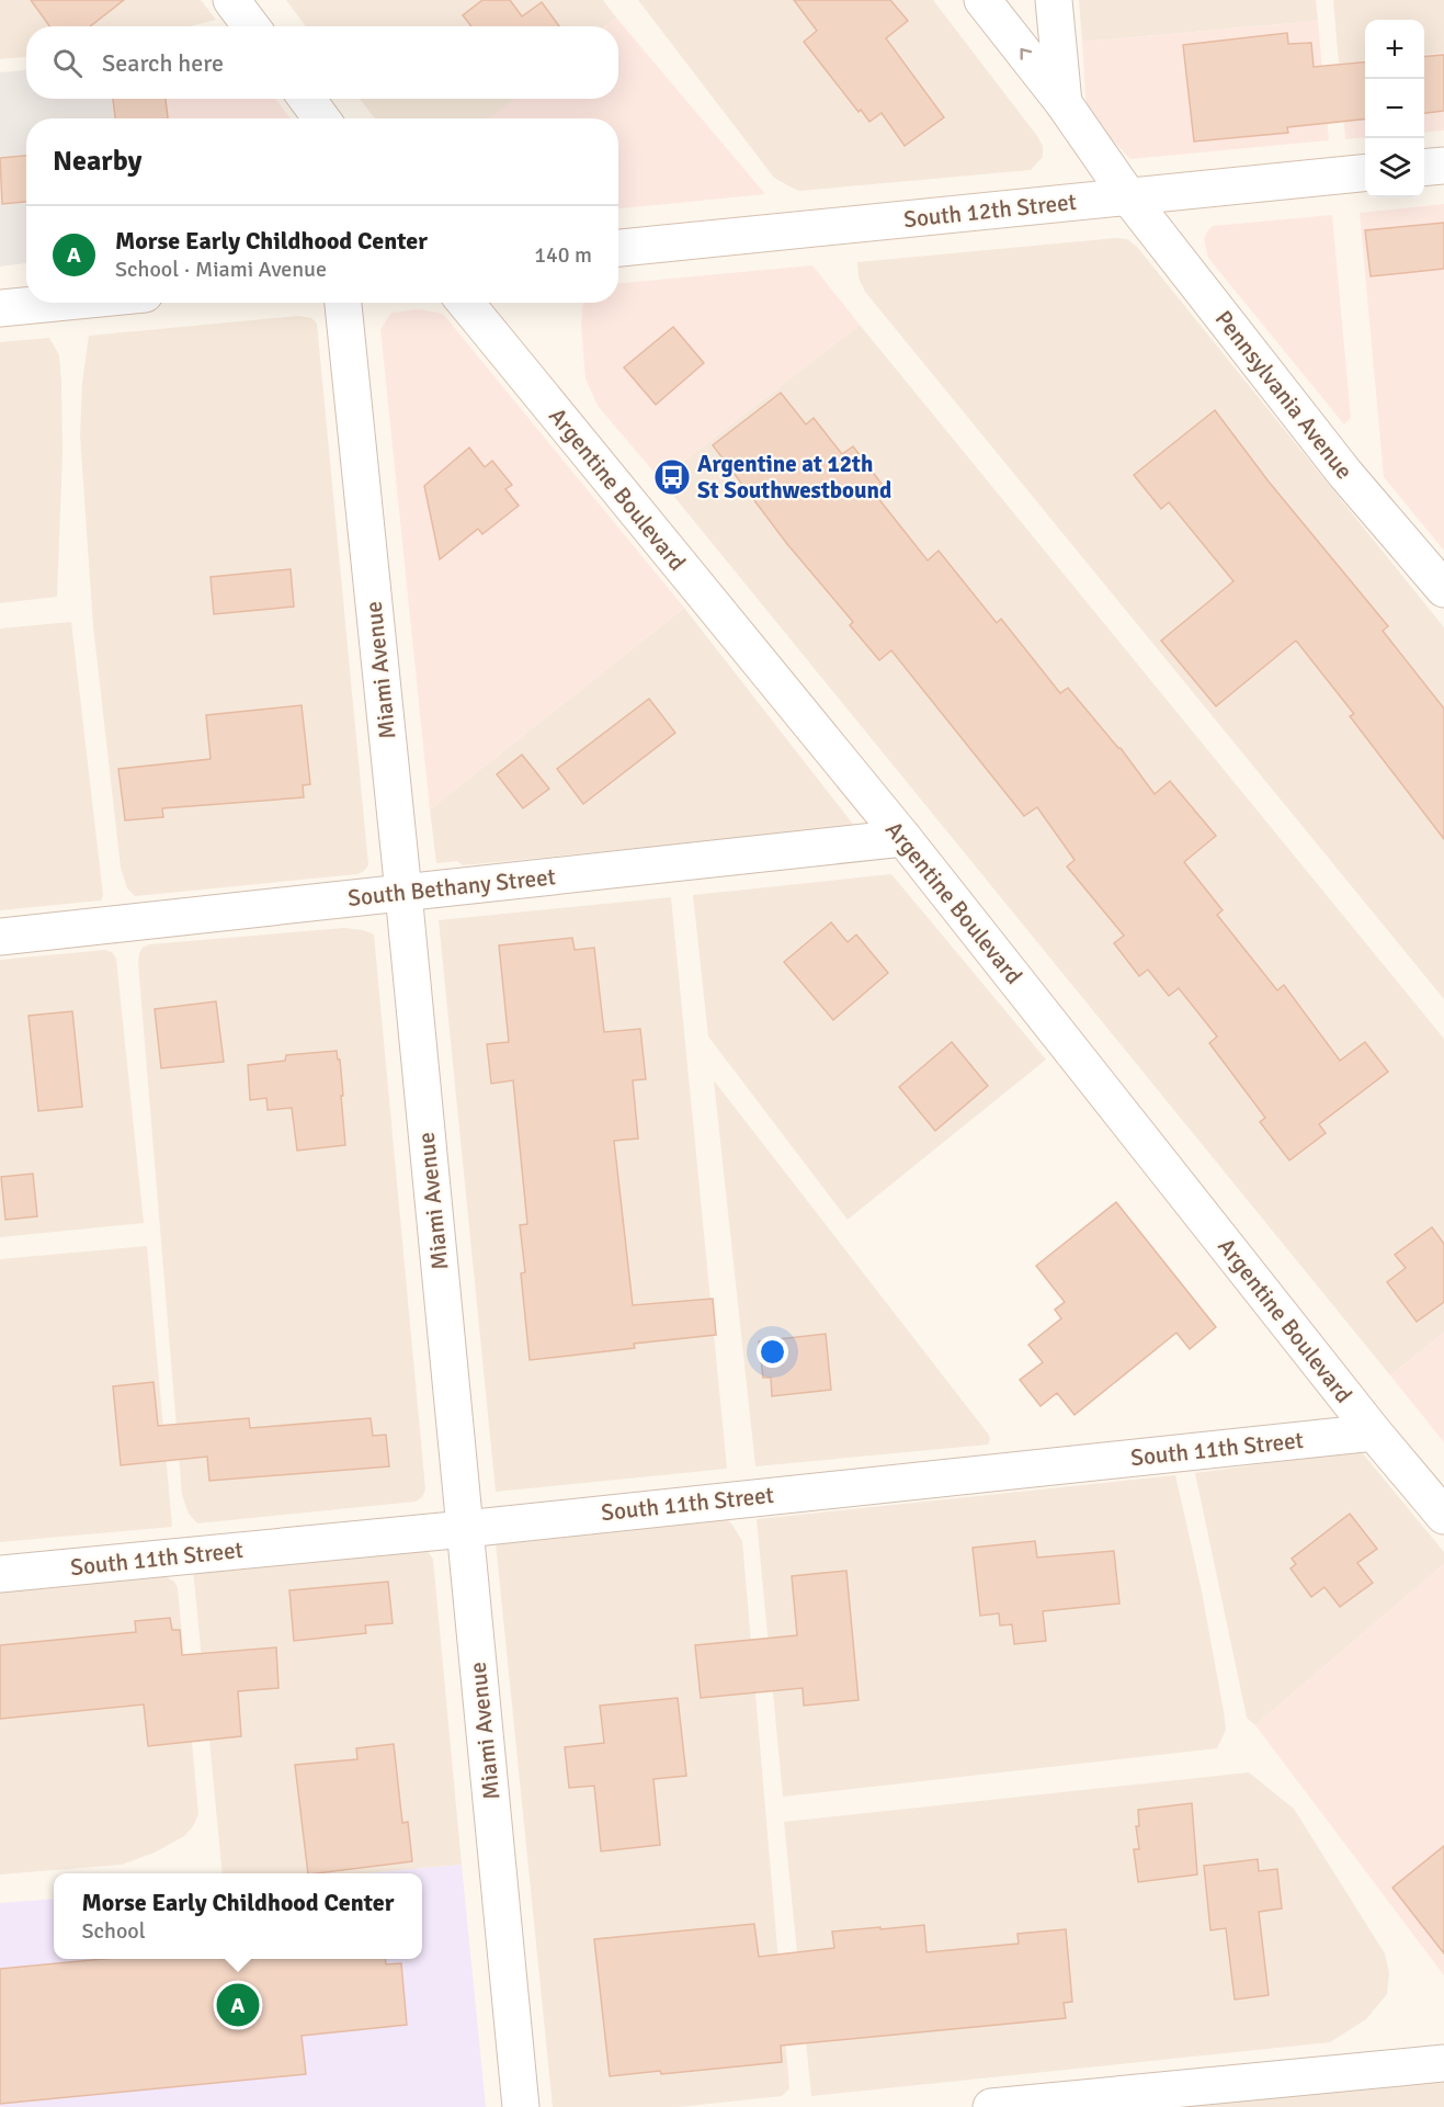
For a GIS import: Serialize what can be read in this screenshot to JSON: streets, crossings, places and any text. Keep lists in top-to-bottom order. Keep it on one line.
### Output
{"streets":{"street":["South 12th Street","Pennsylvania Avenue","Argentine Boulevard","Miami Avenue","South Bethany Street","South 11th Street"]},"crossings":[["South 12th Street","Pennsylvania Avenue"],["Argentine Boulevard","South Bethany Street"],["Argentine Boulevard","South 11th Street"],["Miami Avenue","South Bethany Street"],["Miami Avenue","South 11th Street"]],"places":{"bus stop":["Argentine at 12th St Southwestbound"]},"page":{"map_buttons":["+","−"],"search":"Search here","heading":"Nearby","list":[{"mark":"A","name":"Morse Early Childhood Center","note":"School · Miami Avenue","value":"140 m"}],"popup":["Morse Early Childhood Center","School"],"pins":"A"}}
